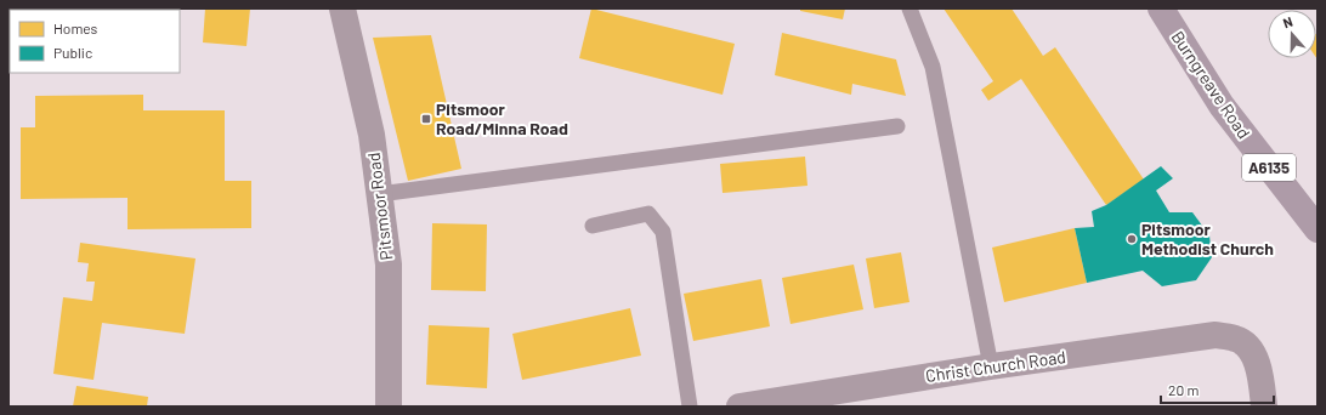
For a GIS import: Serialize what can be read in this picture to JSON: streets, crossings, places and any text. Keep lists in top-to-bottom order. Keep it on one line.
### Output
{"streets":{"main road":["Burngreave Road","A6135"],"street":["Pitsmoor Road","Christ Church Road"]},"places":{"transit":["Pitsmoor Road/Minna Road"],"other":["Pitsmoor Methodist Church"]},"legend":["Homes","Public"],"scale_bar":"20 m","north":"top"}
